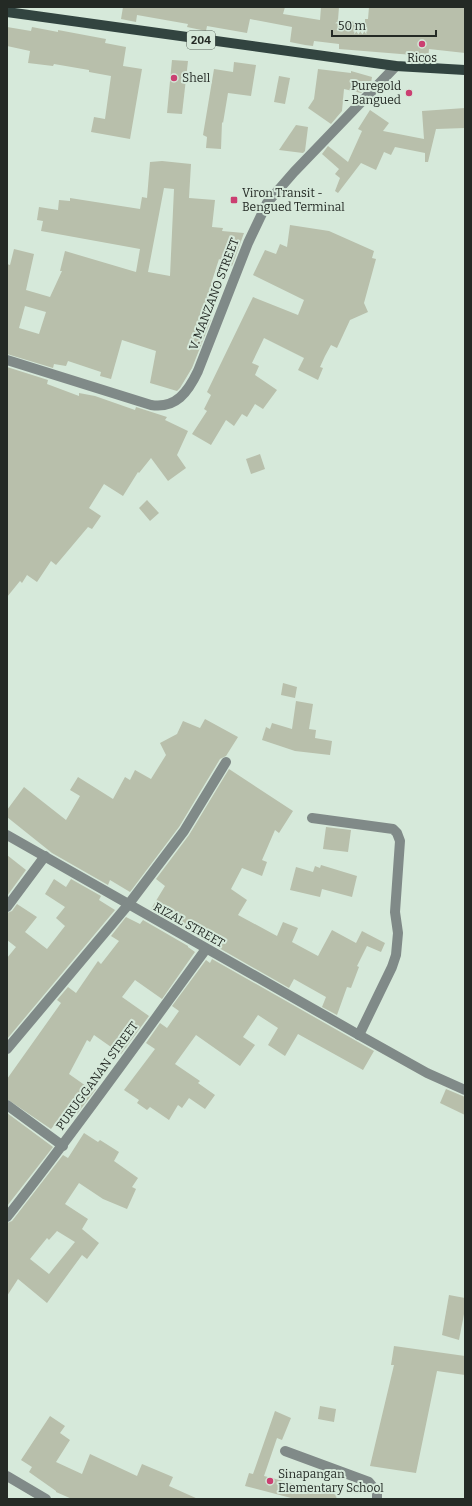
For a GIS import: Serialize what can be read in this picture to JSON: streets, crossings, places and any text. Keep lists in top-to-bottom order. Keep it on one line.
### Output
{"streets":{"main road":["204"],"street":["V. MANZANO STREET","RIZAL STREET","PURUGGANAN STREET"]},"crossings":[["204","V. MANZANO STREET"],["RIZAL STREET","PURUGGANAN STREET"]],"places":{"other":["Ricos","Shell","Puregold - Bangued","Sinapangan Elementary School"],"transit":["Viron Transit - Bengued Terminal"]},"scale_bar":"50 m"}
